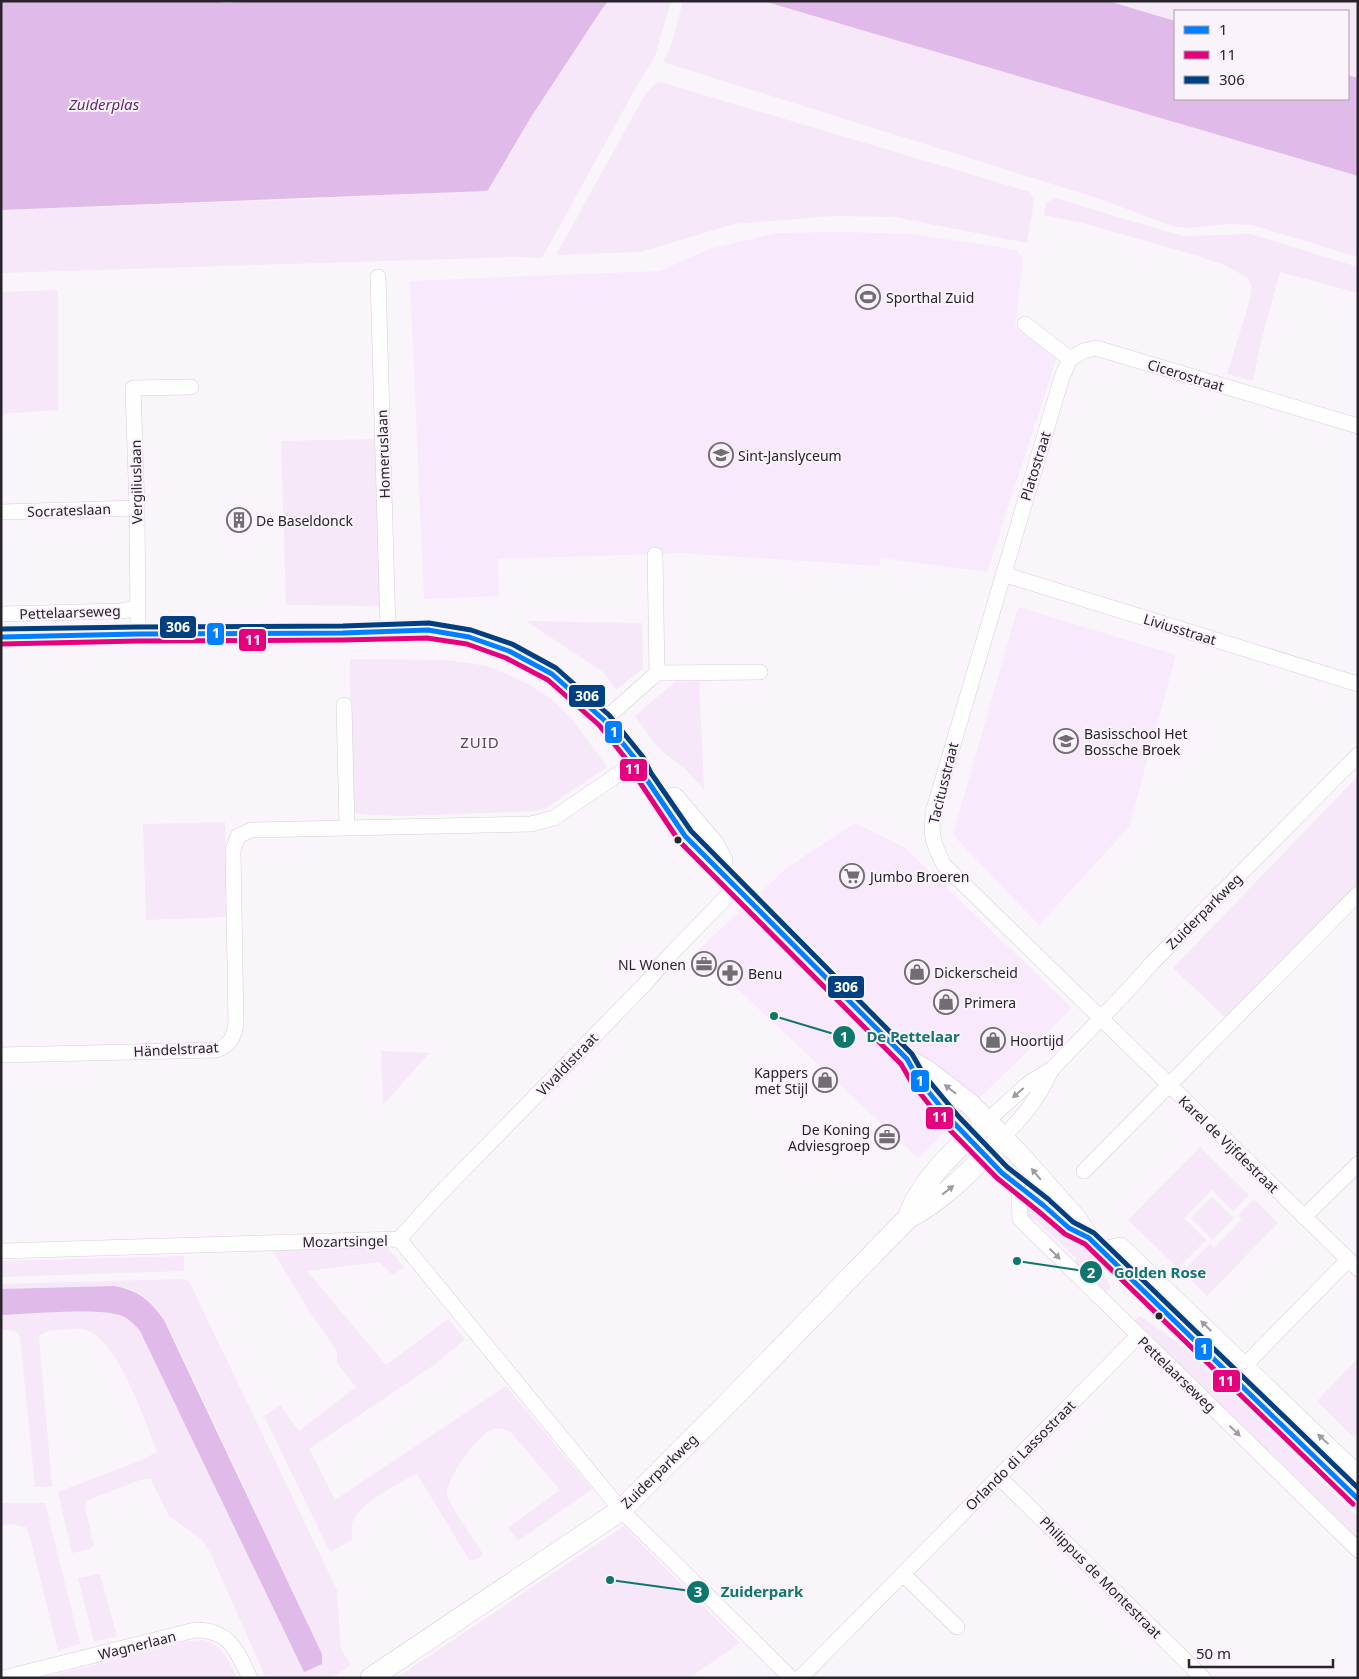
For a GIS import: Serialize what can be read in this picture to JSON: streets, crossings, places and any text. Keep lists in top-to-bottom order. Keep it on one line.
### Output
{"streets":{"street":["Cicerostraat","Homeruslaan","Platostraat","Vergiliuslaan","Socrateslaan","Pettelaarseweg","Liviusstraat","Tacitusstraat","Zuiderparkweg","Händelstraat","Vivaldistraat","Karel de Vijfdestraat","Mozartsingel","Orlando di Lassostraat","Philippus de Montestraat","Wagnerlaan"]},"crossings":[["Cicerostraat","Platostraat"],["Homeruslaan","Pettelaarseweg"],["Platostraat","Liviusstraat"],["Platostraat","Tacitusstraat"],["Vergiliuslaan","Socrateslaan"],["Vergiliuslaan","Pettelaarseweg"],["Pettelaarseweg","Zuiderparkweg"],["Pettelaarseweg","Vivaldistraat"],["Pettelaarseweg","Orlando di Lassostraat"],["Liviusstraat","Tacitusstraat"],["Tacitusstraat","Zuiderparkweg"],["Tacitusstraat","Karel de Vijfdestraat"],["Zuiderparkweg","Karel de Vijfdestraat"],["Zuiderparkweg","Mozartsingel"],["Vivaldistraat","Mozartsingel"],["Orlando di Lassostraat","Philippus de Montestraat"]],"districts":["ZUID"],"water":["Zuiderplas"],"places":{"sports":["Sporthal Zuid"],"school or university":["Sint-Janslyceum","Basisschool Het Bossche Broek"],"building":["De Baseldonck"],"supermarket":["Jumbo Broeren"],"office":["NL Wonen","De Koning Adviesgroep"],"shop":["Dickerscheid","Primera","Hoortijd","Kappers met Stijl"],"pharmacy":["Benu"],"other":["De Pettelaar","Golden Rose","Zuiderpark"]},"lines":["transit line 306","transit line 1","transit line 11"],"legend":["1","11","306"],"scale_bar":"50 m"}
